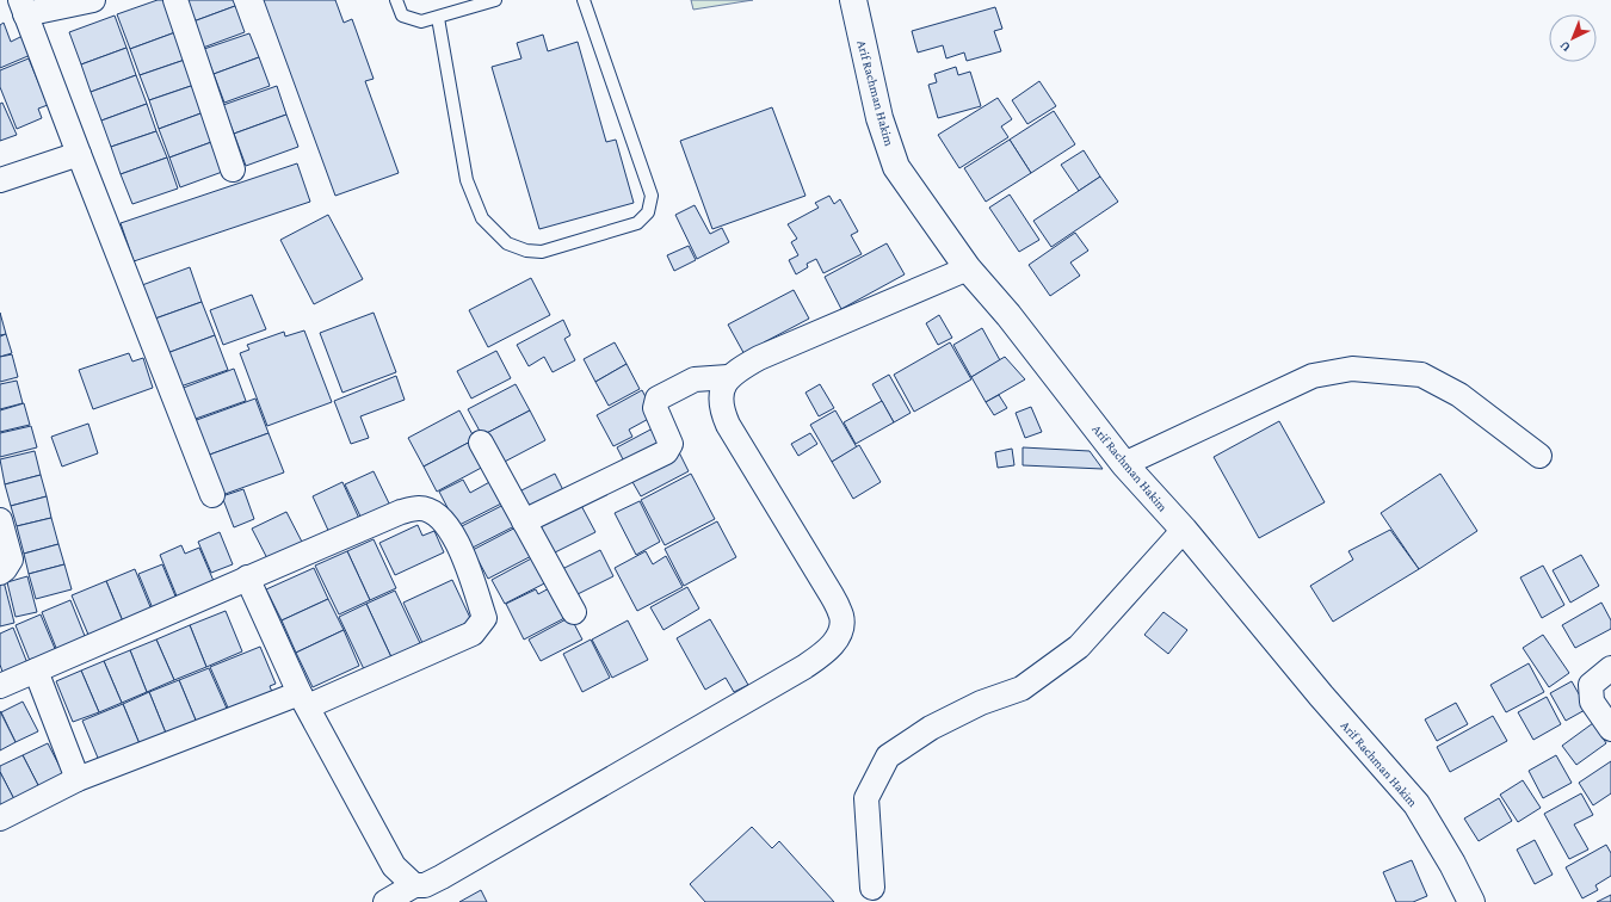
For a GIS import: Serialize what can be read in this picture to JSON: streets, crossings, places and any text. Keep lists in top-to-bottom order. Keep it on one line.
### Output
{"streets":{"main road":["Arif Rachman Hakim"]},"north":"bottom left"}
